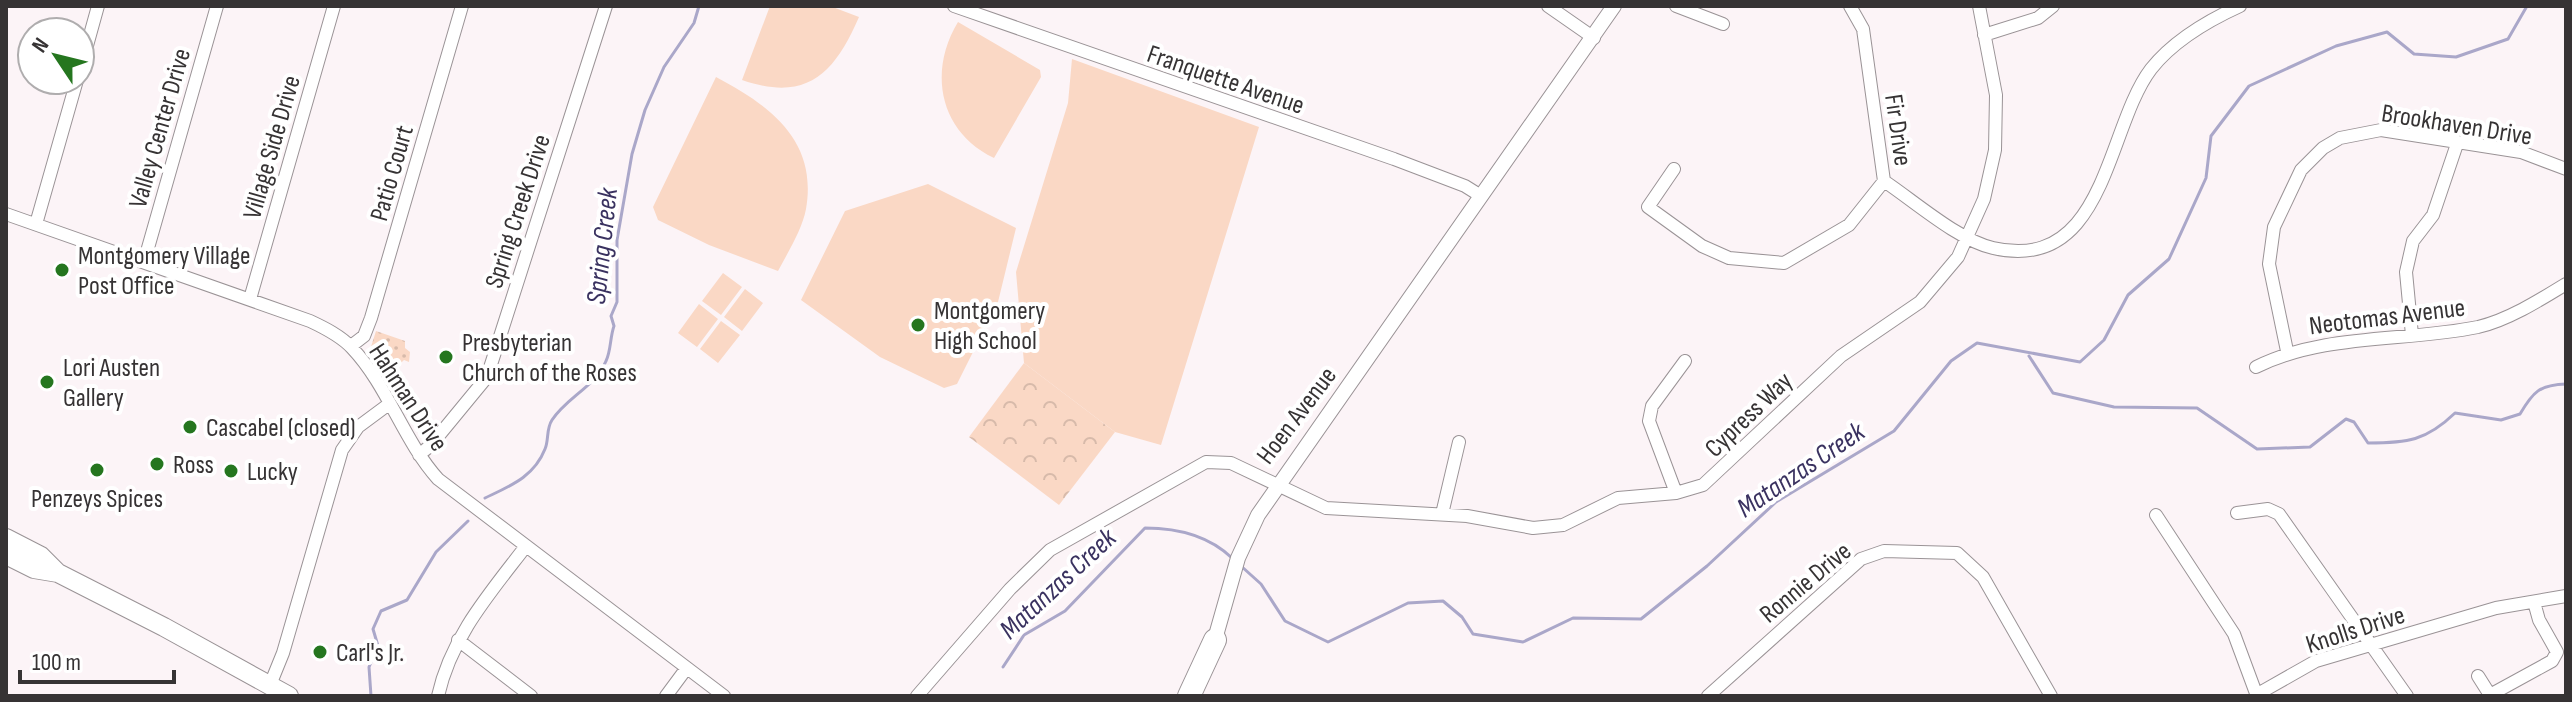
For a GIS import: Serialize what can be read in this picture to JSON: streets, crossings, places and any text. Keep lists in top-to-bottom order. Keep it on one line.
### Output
{"streets":{"street":["Franquette Avenue","Brookhaven Drive","Valley Center Drive","Fir Drive","Village Side Drive","Patio Court","Spring Creek Drive","Neotomas Avenue","Hahman Drive","Cypress Way","Hoen Avenue","Ronnie Drive","Knolls Drive"]},"crossings":[["Franquette Avenue","Hoen Avenue"],["Brookhaven Drive","Neotomas Avenue"],["Valley Center Drive","Hahman Drive"],["Village Side Drive","Hahman Drive"],["Patio Court","Hahman Drive"],["Spring Creek Drive","Hahman Drive"],["Cypress Way","Hoen Avenue"]],"water":["Spring Creek","Matanzas Creek"],"places":["Montgomery Village Post Office","Montgomery High School","Presbyterian Church of the Roses","Lori Austen Gallery","Cascabel (closed)","Ross","Penzeys Spices","Lucky","Carl's Jr."],"scale_bar":"100 m","north":"top left"}
